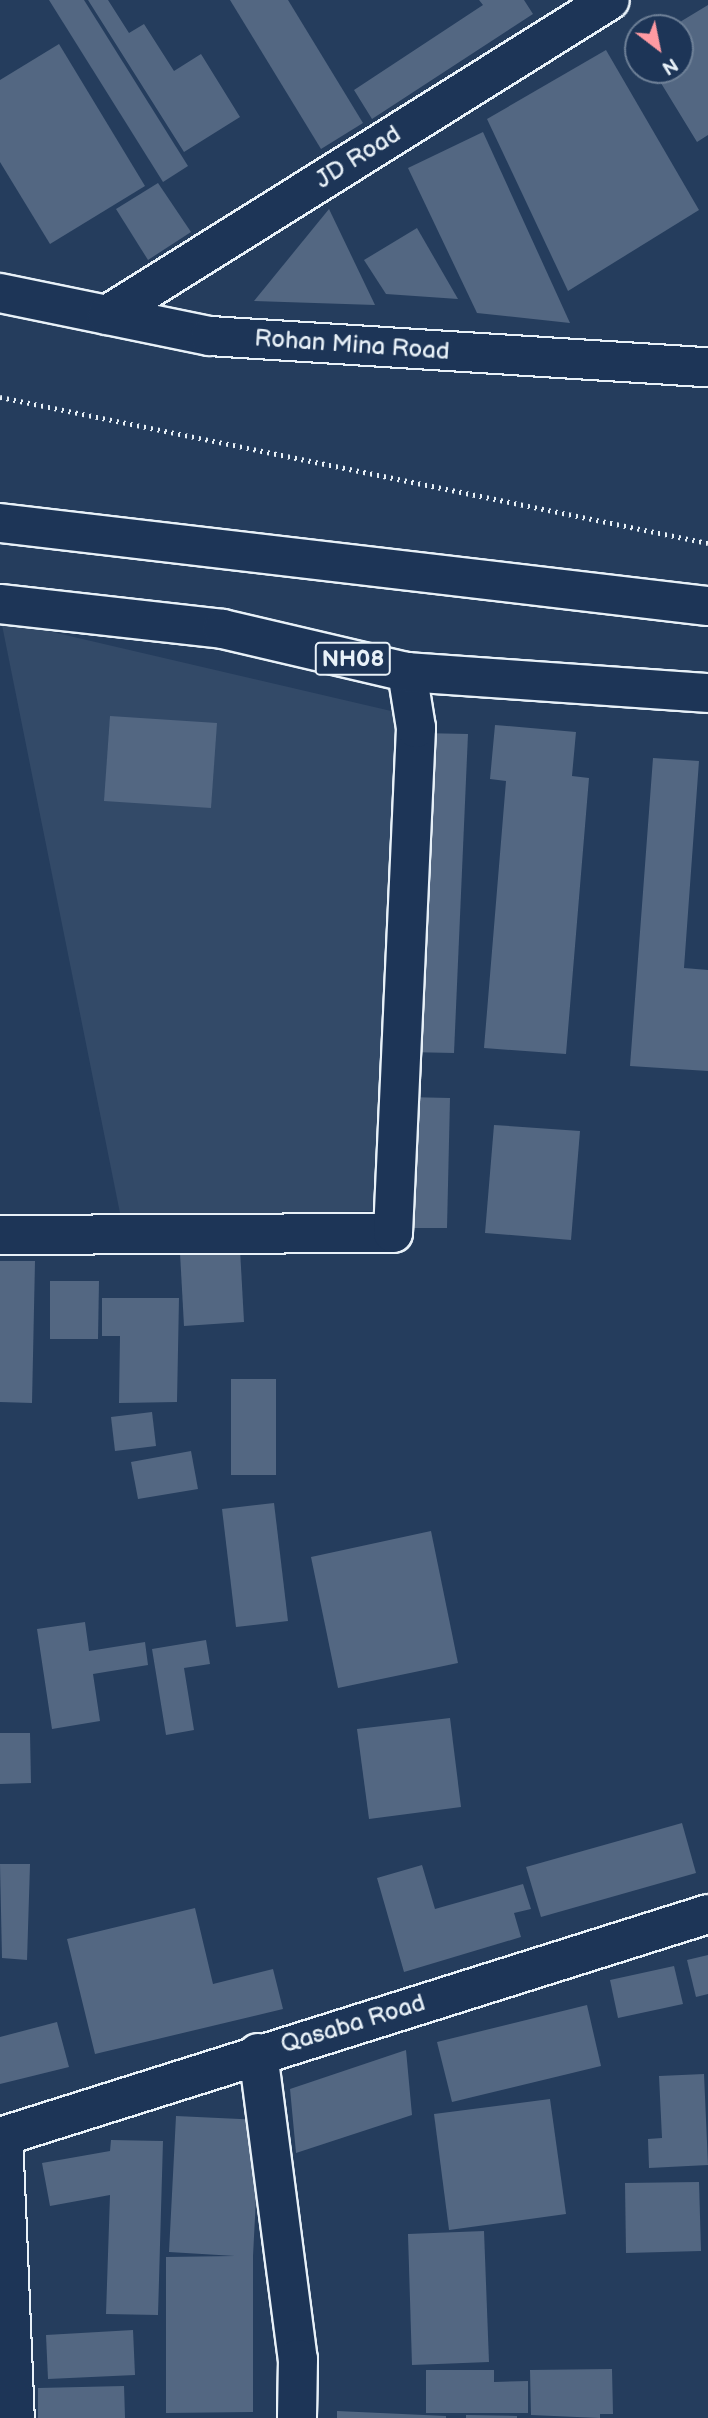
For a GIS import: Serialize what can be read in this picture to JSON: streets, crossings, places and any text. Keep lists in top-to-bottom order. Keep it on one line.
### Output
{"streets":{"main road":["JD Road","Rohan Mina Road","NH08","Qasaba Road"]},"crossings":[["JD Road","Rohan Mina Road"]],"north":"bottom right"}
